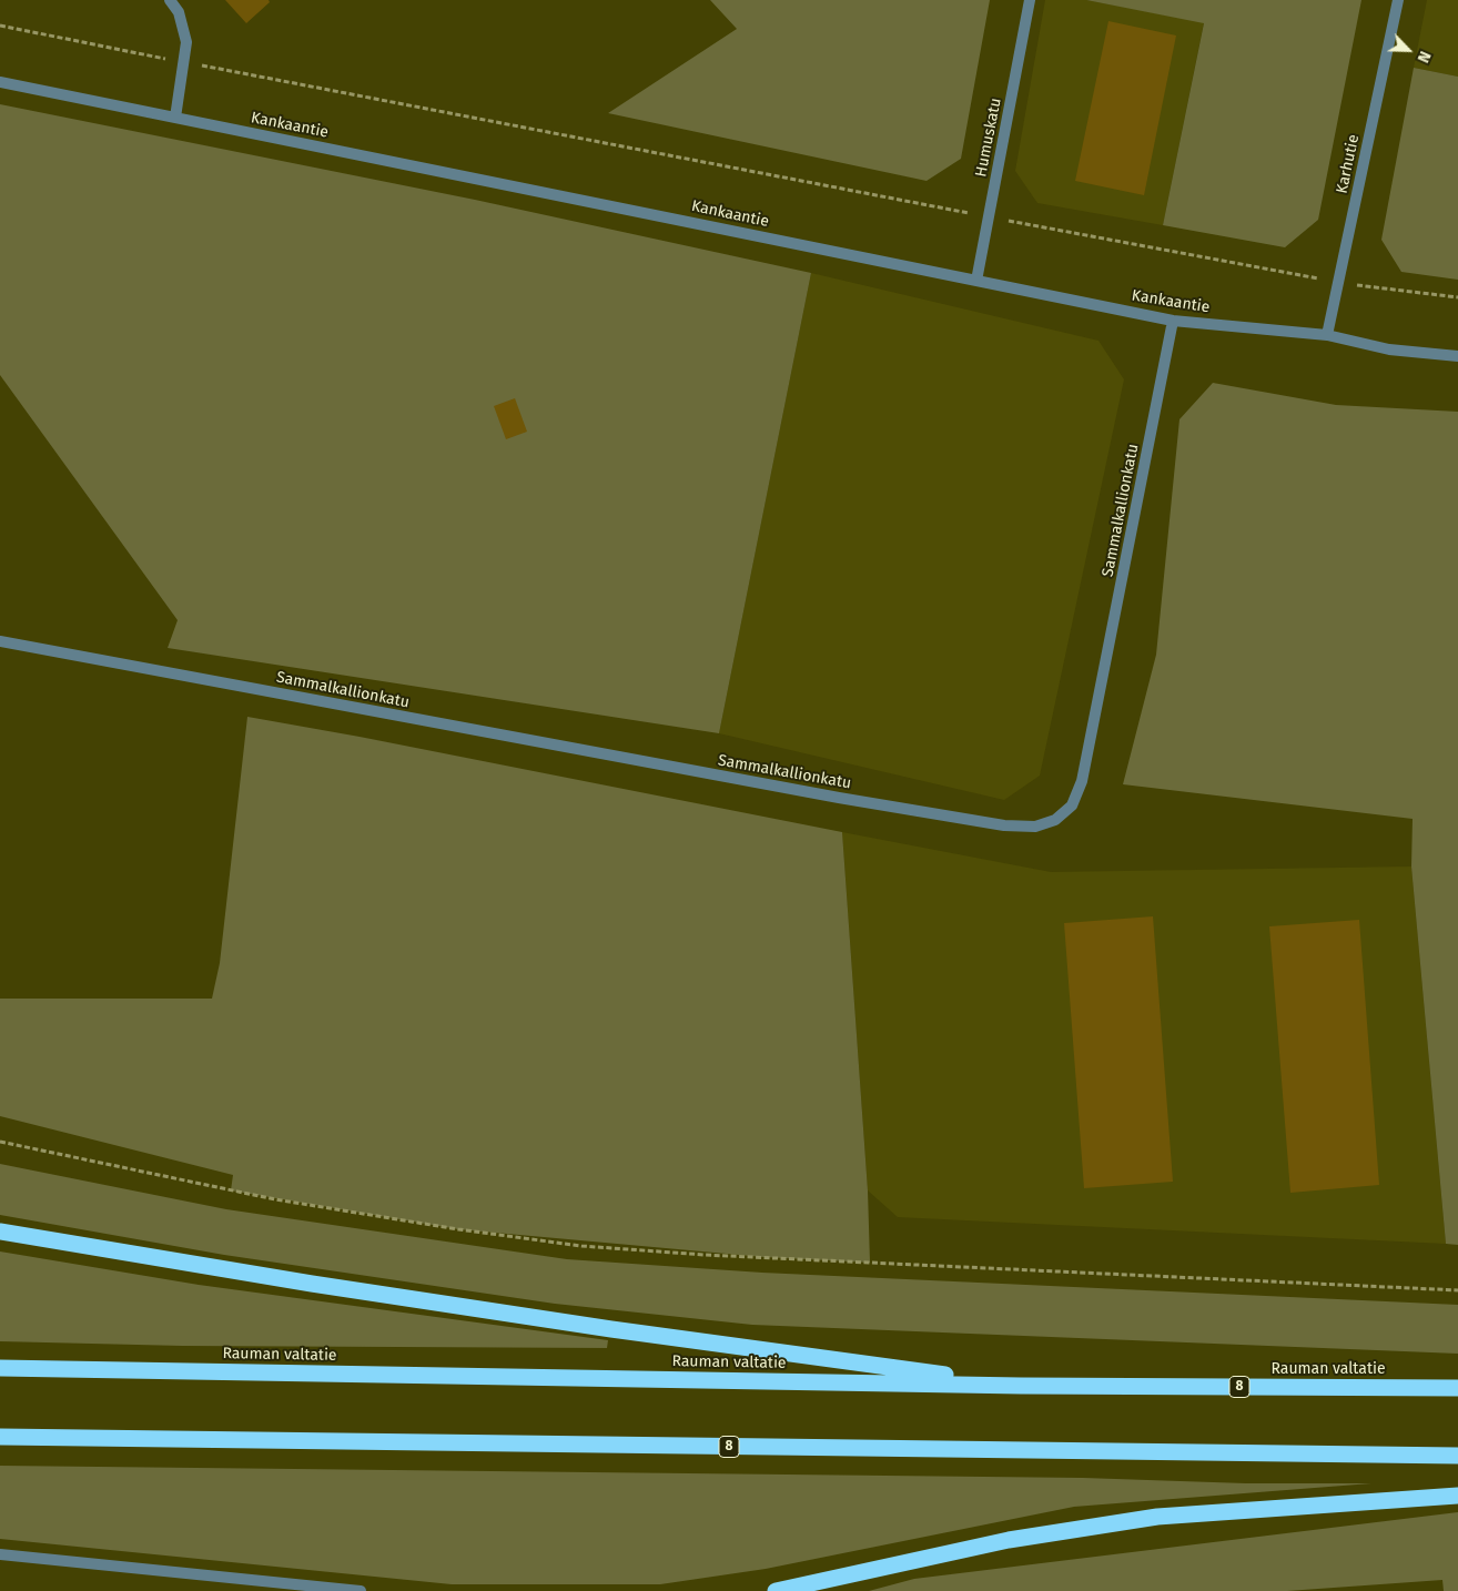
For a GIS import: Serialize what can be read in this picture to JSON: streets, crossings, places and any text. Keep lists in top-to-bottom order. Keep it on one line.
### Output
{"streets":{"highway":["Rauman valtatie","8"],"street":["Kankaantie","Humuskatu","Karhutie","Sammalkallionkatu"]},"crossings":[["Kankaantie","Humuskatu"],["Kankaantie","Karhutie"],["Kankaantie","Sammalkallionkatu"]],"north":"bottom right"}
